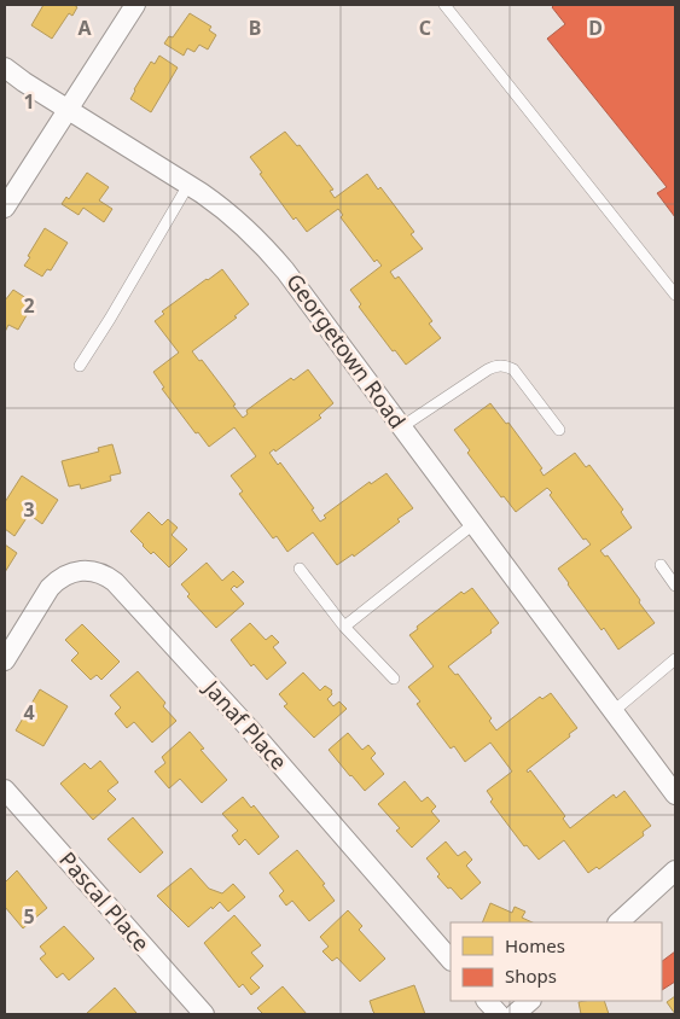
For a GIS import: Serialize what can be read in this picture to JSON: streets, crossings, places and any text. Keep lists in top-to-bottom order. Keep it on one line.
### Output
{"streets":{"street":["Georgetown Road","Janaf Place","Pascal Place"]},"legend":["Homes","Shops"],"grid":{"columns":["A","B","C","D"],"rows":["1","2","3","4","5"]}}
